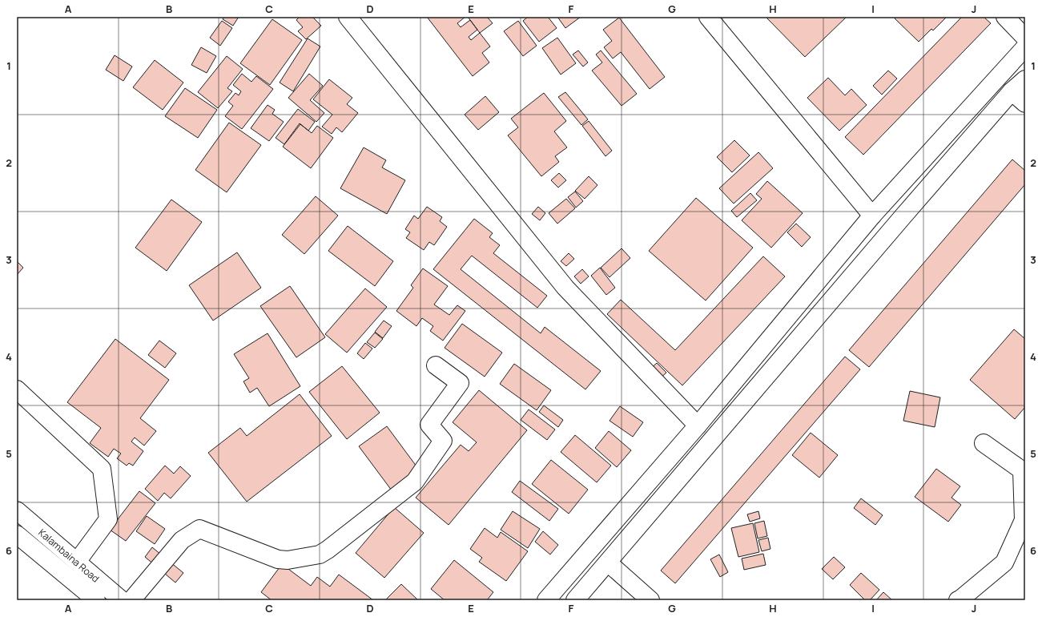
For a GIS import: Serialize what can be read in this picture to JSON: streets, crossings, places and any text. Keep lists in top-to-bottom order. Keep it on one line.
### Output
{"streets":{"main road":["Kalambaina Road"]},"grid":{"columns":["A","B","C","D","E","F","G","H","I","J"],"rows":["1","2","3","4","5","6"]}}
